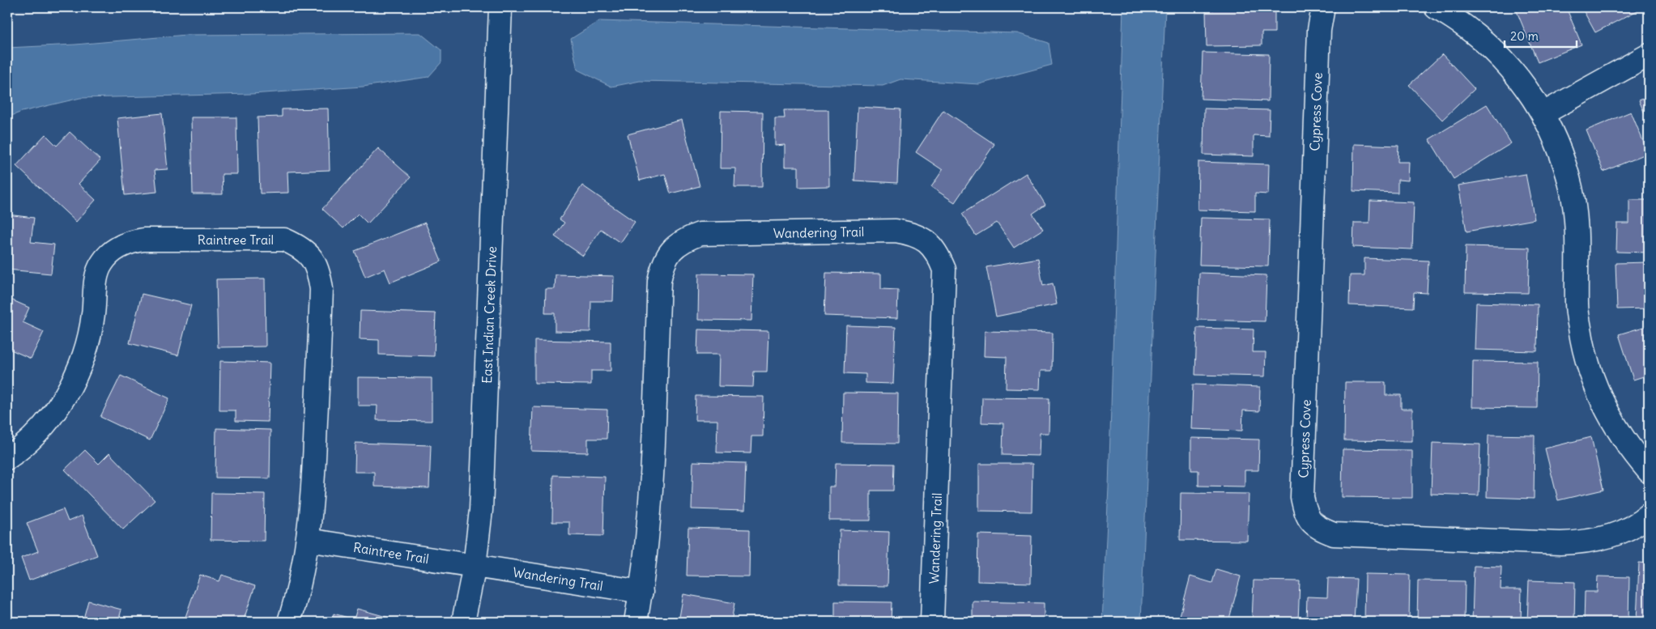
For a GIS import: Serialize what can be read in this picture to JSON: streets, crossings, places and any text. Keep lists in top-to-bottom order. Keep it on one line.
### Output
{"streets":{"street":["Cypress Cove","Wandering Trail","Raintree Trail","East Indian Creek Drive"]},"crossings":[["Wandering Trail","Raintree Trail"],["Wandering Trail","East Indian Creek Drive"],["Raintree Trail","East Indian Creek Drive"]],"scale_bar":"20 m"}
